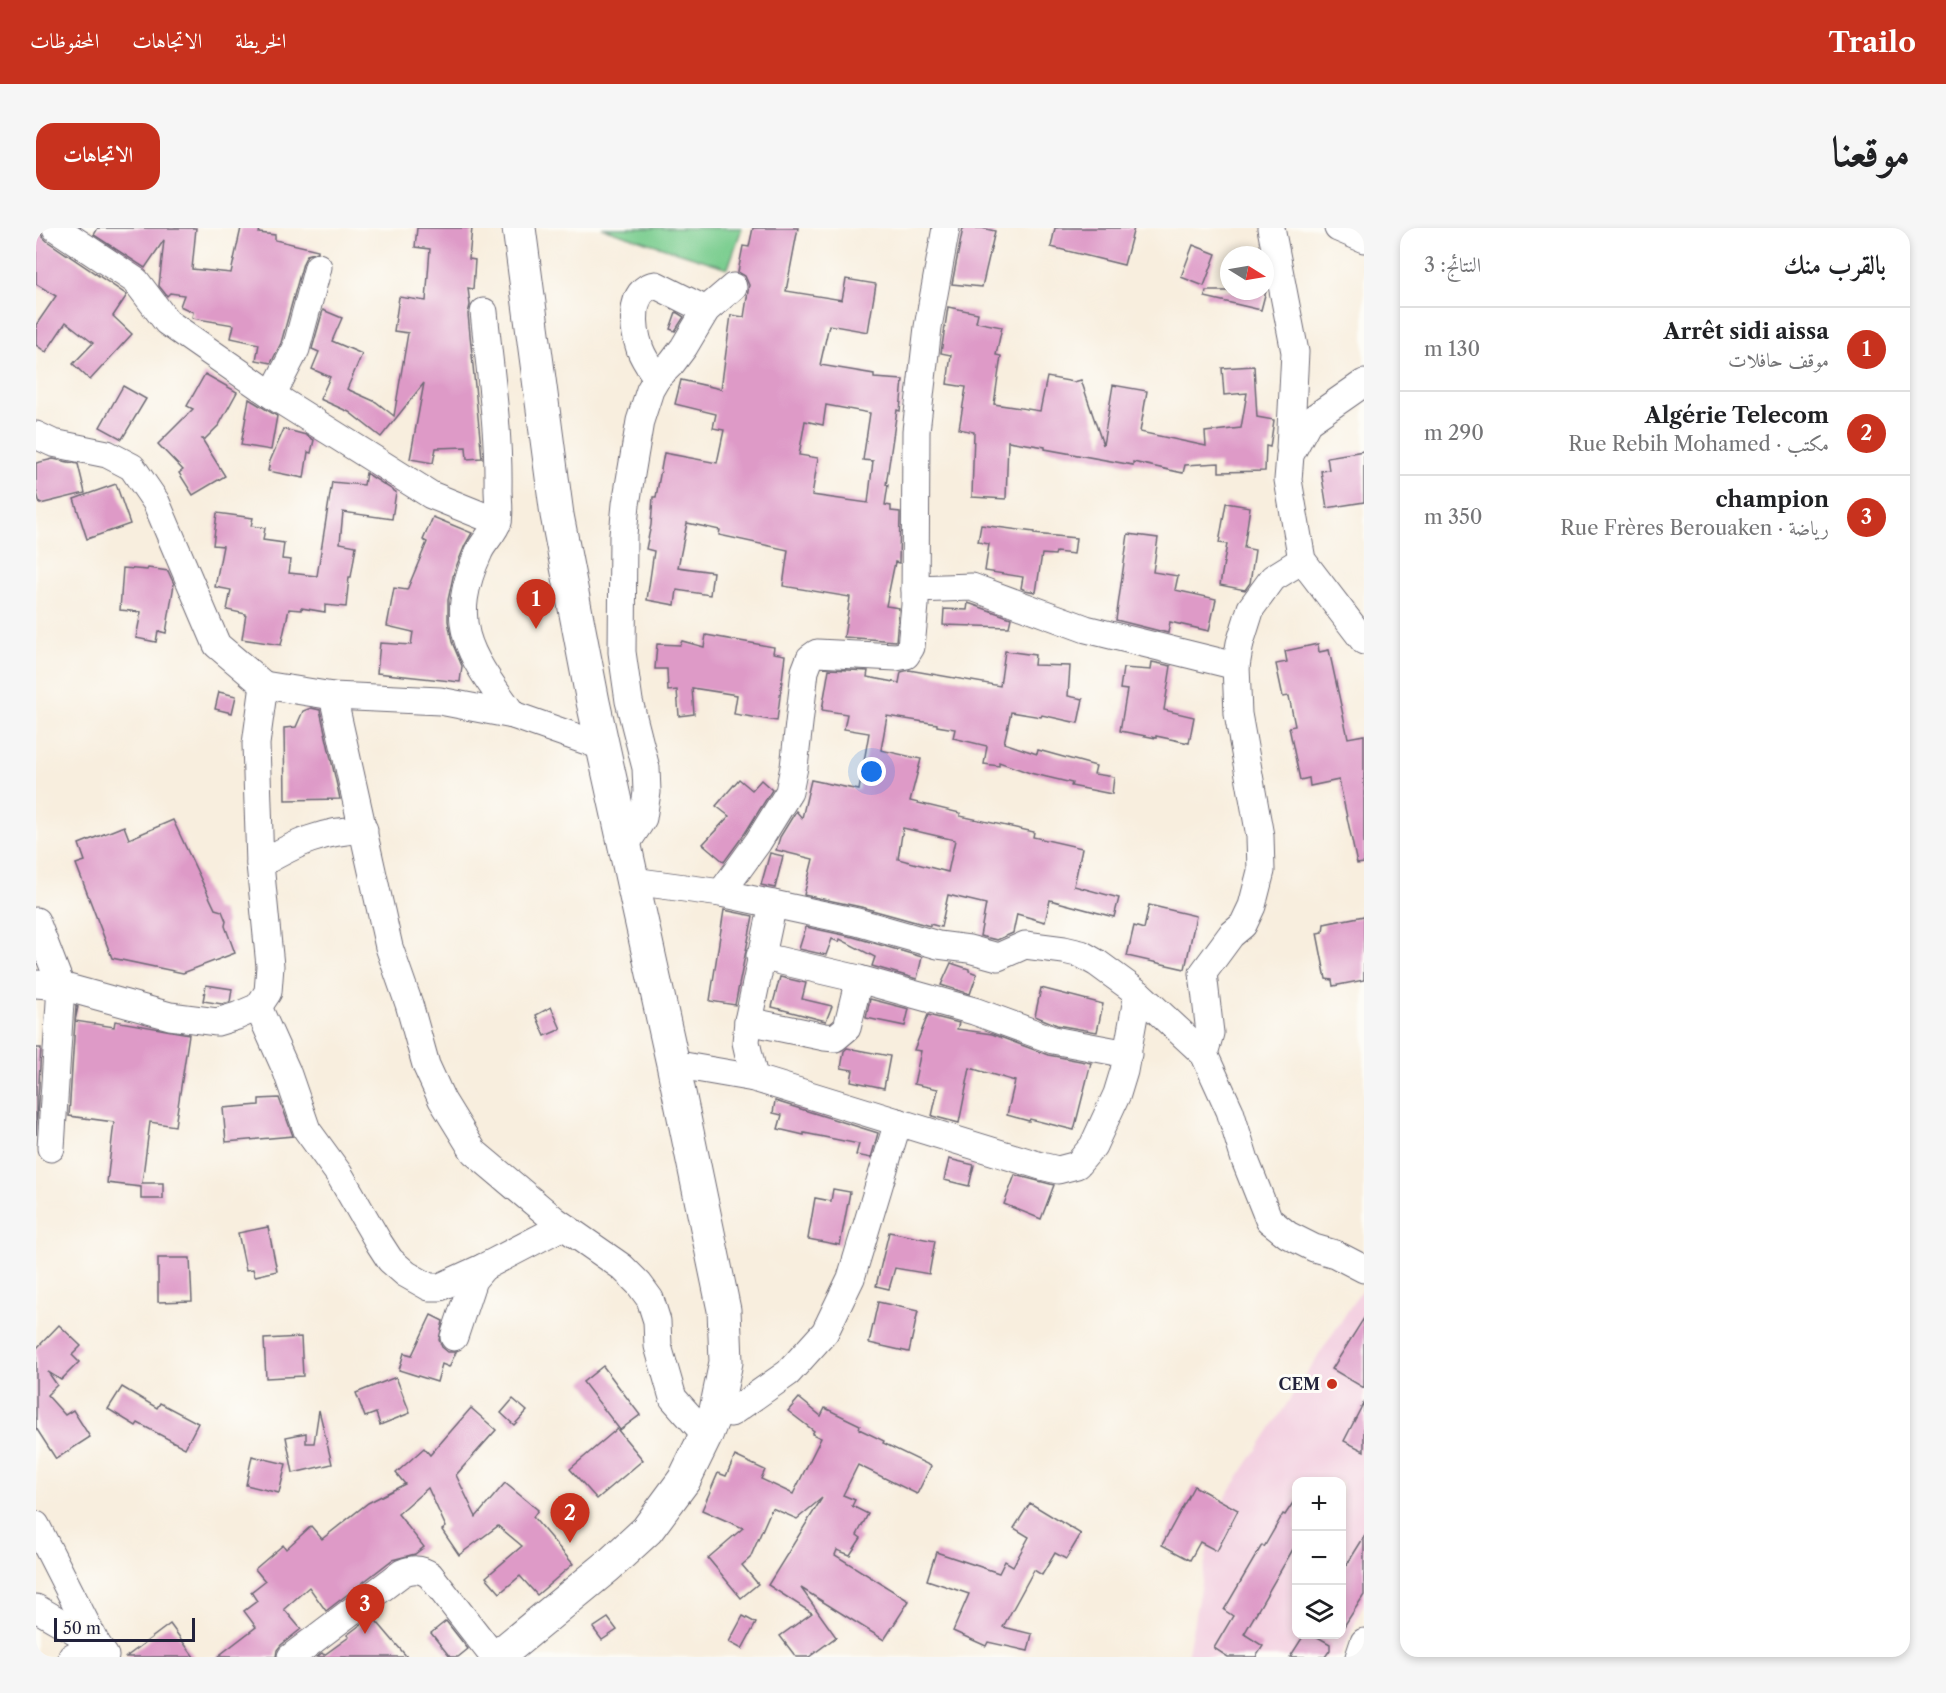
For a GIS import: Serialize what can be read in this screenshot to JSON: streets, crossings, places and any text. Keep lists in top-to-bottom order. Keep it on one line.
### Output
{"places":["CEM"],"scale_bar":"50 m","north":"right","page":{"header":"Trailo","nav":["الخريطة","الاتجاهات","المحفوظات"],"title":"موقعنا","buttons":"الاتجاهات","heading":["بالقرب منك","النتائج: 3"],"list":[{"mark":"1","name":"Arrêt sidi aissa","note":"موقف حافلات","value":"130 m"},{"mark":"2","name":"Algérie Telecom","note":"مكتب · Rue Rebih Mohamed","value":"290 m"},{"mark":"3","name":"champion","note":"رياضة · Rue Frères Berouaken","value":"350 m"}],"pins":["1","2","3"],"map_buttons":["+","−"],"scale":"50 m"}}
